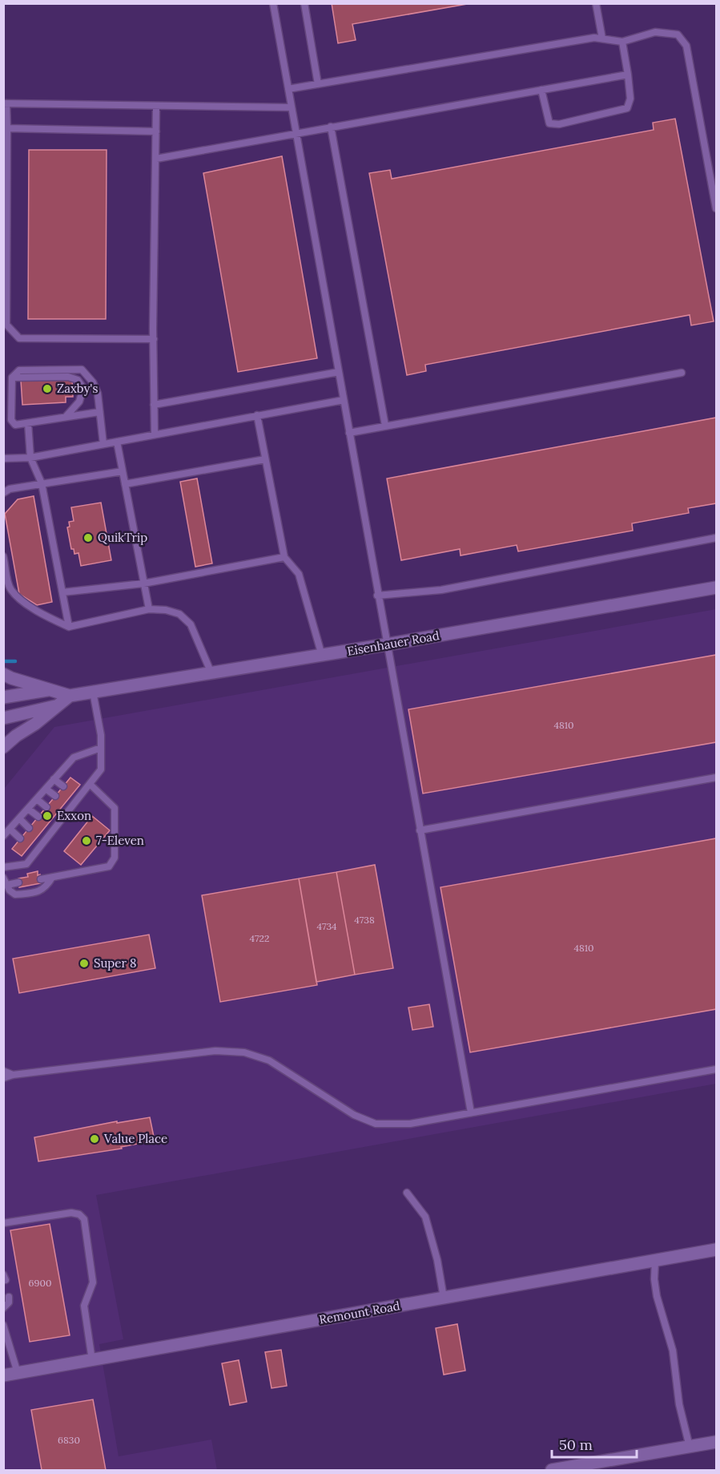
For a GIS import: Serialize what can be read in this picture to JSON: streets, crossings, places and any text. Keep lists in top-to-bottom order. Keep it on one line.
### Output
{"streets":{"main road":["Eisenhauer Road","Remount Road"]},"places":["Zaxby's","QuikTrip","Exxon","7-Eleven","Super 8","Value Place"],"house_numbers":["4810","4738","4734","4722","4810","6900","6830"],"scale_bar":"50 m"}
